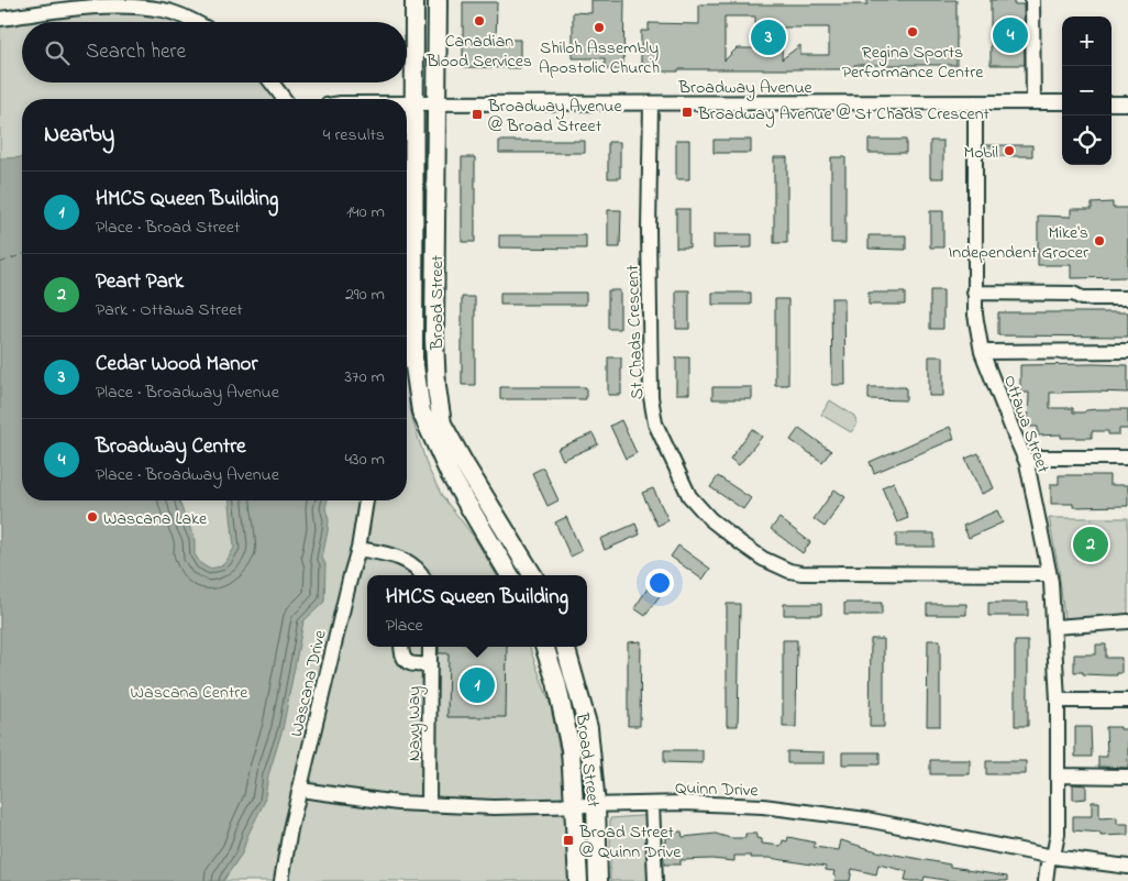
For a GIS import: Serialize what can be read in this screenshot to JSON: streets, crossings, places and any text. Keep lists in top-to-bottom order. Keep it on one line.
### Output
{"streets":{"main road":["Broad Street"],"street":["Broadway Avenue","St Chads Crescent","Ottawa Street","Wascana Drive","Navy Way","Quinn Drive"]},"crossings":[["Broadway Avenue","Broad Street"],["Broadway Avenue","St Chads Crescent"],["Broadway Avenue","Ottawa Street"],["Broad Street","Quinn Drive"],["St Chads Crescent","Ottawa Street"],["Ottawa Street","Quinn Drive"],["Wascana Drive","Quinn Drive"],["Navy Way","Quinn Drive"]],"parks":["Wascana Centre"],"places":{"other":["Canadian Blood Services","Shiloh Assembly Apostolic Church","Regina Sports Performance Centre","Mobil","Mike's Independent Grocer","Wascana Lake"],"transit":["Broadway Avenue @ St Chads Crescent","Broadway Avenue @ Broad Street","Broad Street @ Quinn Drive"]},"page":{"pins":["4","3","2","1"],"map_buttons":["+","−"],"search":"Search here","heading":["Nearby","4 results"],"list":[{"mark":"1","name":"HMCS Queen Building","note":"Place · Broad Street","value":"140 m"},{"mark":"2","name":"Peart Park","note":"Park · Ottawa Street","value":"290 m"},{"mark":"3","name":"Cedar Wood Manor","note":"Place · Broadway Avenue","value":"370 m"},{"mark":"4","name":"Broadway Centre","note":"Place · Broadway Avenue","value":"430 m"}],"popup":["HMCS Queen Building","Place"]}}
